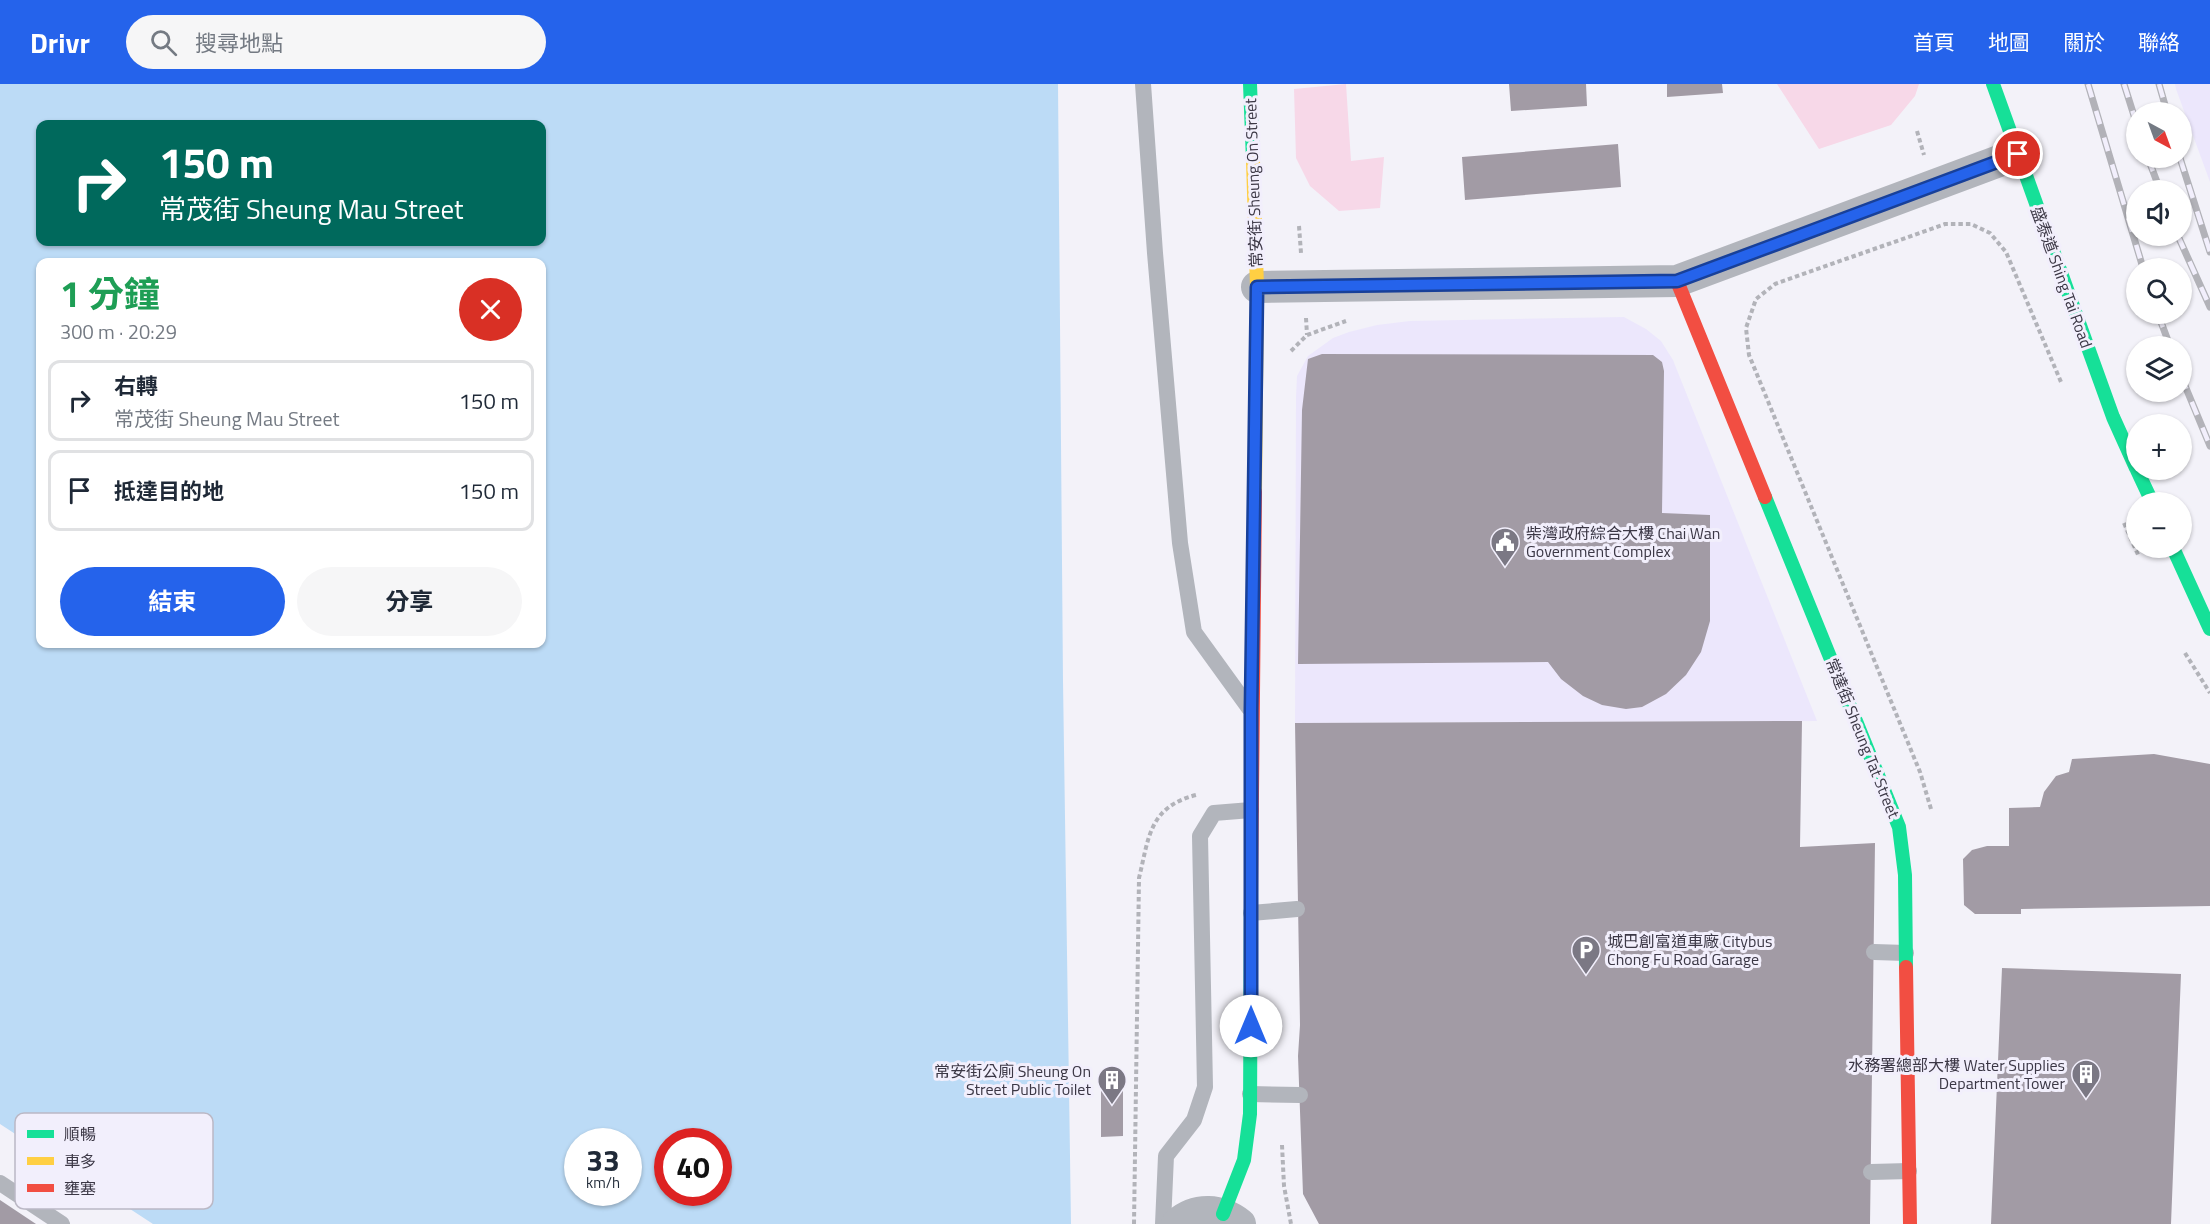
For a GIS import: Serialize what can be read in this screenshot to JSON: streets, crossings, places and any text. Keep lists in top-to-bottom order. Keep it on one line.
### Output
{"streets":{"street":["常安街 Sheung On Street","盛泰道 Shing Tai Road","常達街 Sheung Tat Street"]},"places":{"public building":["柴灣政府綜合大樓 Chai Wan Government Complex"],"parking":["城巴創富道車廠 Citybus Chong Fu Road Garage"],"building":["水務署總部大樓 Water Supplies Department Tower","常安街公廁 Sheung On Street Public Toilet"]},"legend":["順暢","車多","壅塞"],"north":"bottom right","page":{"header":"Drivr","search":"搜尋地點","nav":["首頁","地圖","關於","聯絡"],"map_buttons":["+","−"],"turn":["150 m","常茂街 Sheung Mau Street"],"heading":["1 分鐘","300 m · 20:29"],"list":[{"name":"右轉","note":"常茂街 Sheung Mau Street","value":"150 m"},{"name":"抵達目的地","value":"150 m"}],"buttons":["結束","分享"],"speed":"33 km/h","limit":"40"}}
